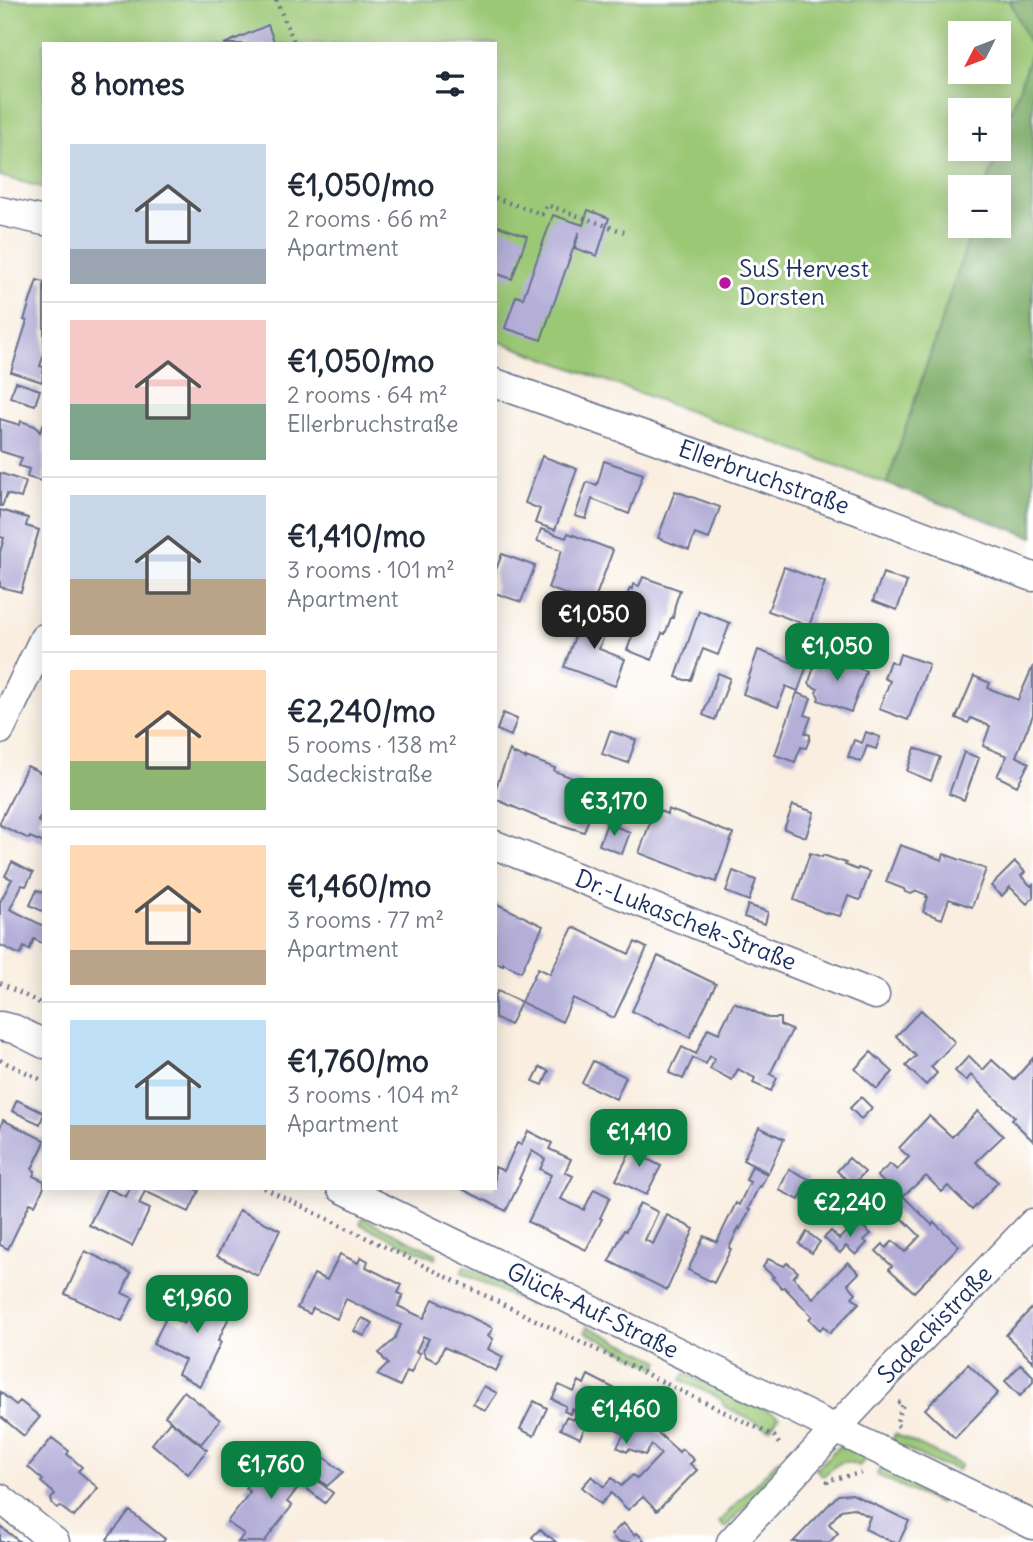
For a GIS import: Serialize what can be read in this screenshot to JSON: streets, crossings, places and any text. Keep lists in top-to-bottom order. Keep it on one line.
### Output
{"streets":{"street":["Ellerbruchstraße","Dr.-Lukaschek-Straße","Glück-Auf-Straße","Sadeckistraße"]},"crossings":[["Glück-Auf-Straße","Sadeckistraße"]],"places":["SuS Hervest Dorsten"],"north":"bottom left","page":{"map_buttons":["+","−"],"heading":"8 homes","list":[{"name":"€1,050/mo","note":"2 rooms · 66 m² · Apartment"},{"name":"€1,050/mo","note":"2 rooms · 64 m² · Ellerbruchstraße"},{"name":"€1,410/mo","note":"3 rooms · 101 m² · Apartment"},{"name":"€2,240/mo","note":"5 rooms · 138 m² · Sadeckistraße"},{"name":"€1,460/mo","note":"3 rooms · 77 m² · Apartment"},{"name":"€1,760/mo","note":"3 rooms · 104 m² · Apartment"}],"price":["€1,050","€1,050","€3,170","€1,410","€2,240","€1,960","€1,460","€1,760"]}}
